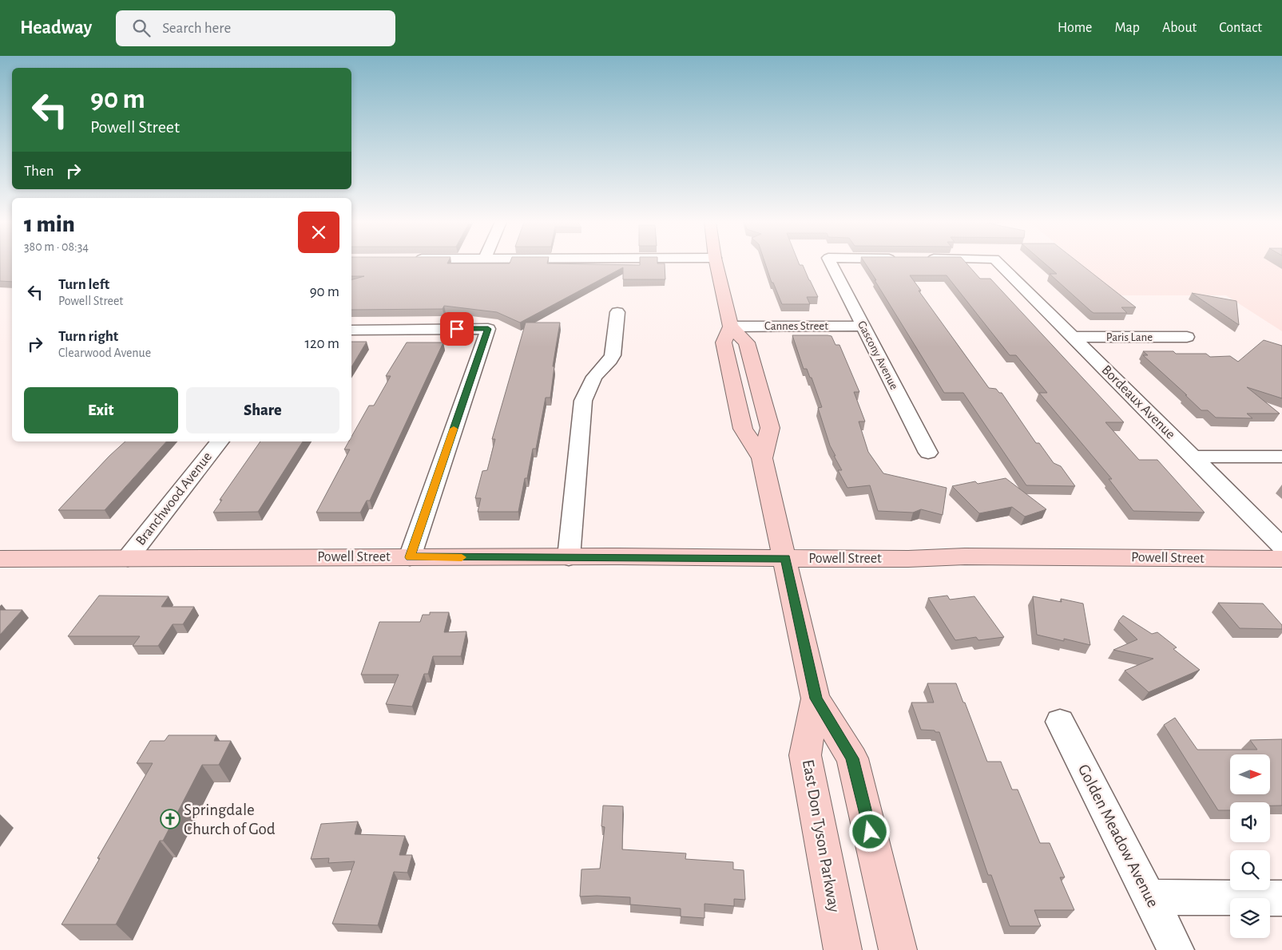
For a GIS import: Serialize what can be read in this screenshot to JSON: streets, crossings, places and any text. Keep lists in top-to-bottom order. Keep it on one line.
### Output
{"streets":{"main road":["Powell Street","East Don Tyson Parkway"],"street":["Cannes Street","Paris Lane","Gascony Avenue","Bordeaux Avenue","Branchwood Avenue","Golden Meadow Avenue"]},"crossings":[["Cannes Street","Gascony Avenue"],["Cannes Street","East Don Tyson Parkway"],["Paris Lane","Bordeaux Avenue"],["Branchwood Avenue","Powell Street"],["Powell Street","East Don Tyson Parkway"]],"places":{"church":["Springdale Church of God"]},"north":"right","page":{"header":"Headway","search":"Search here","nav":["Home","Map","About","Contact"],"turn":["90 m","Powell Street"],"then":"Then","heading":["1 min","380 m · 08:34"],"list":[{"name":"Turn left","note":"Powell Street","value":"90 m"},{"name":"Turn right","note":"Clearwood Avenue","value":"120 m"}],"buttons":["Exit","Share"]}}
